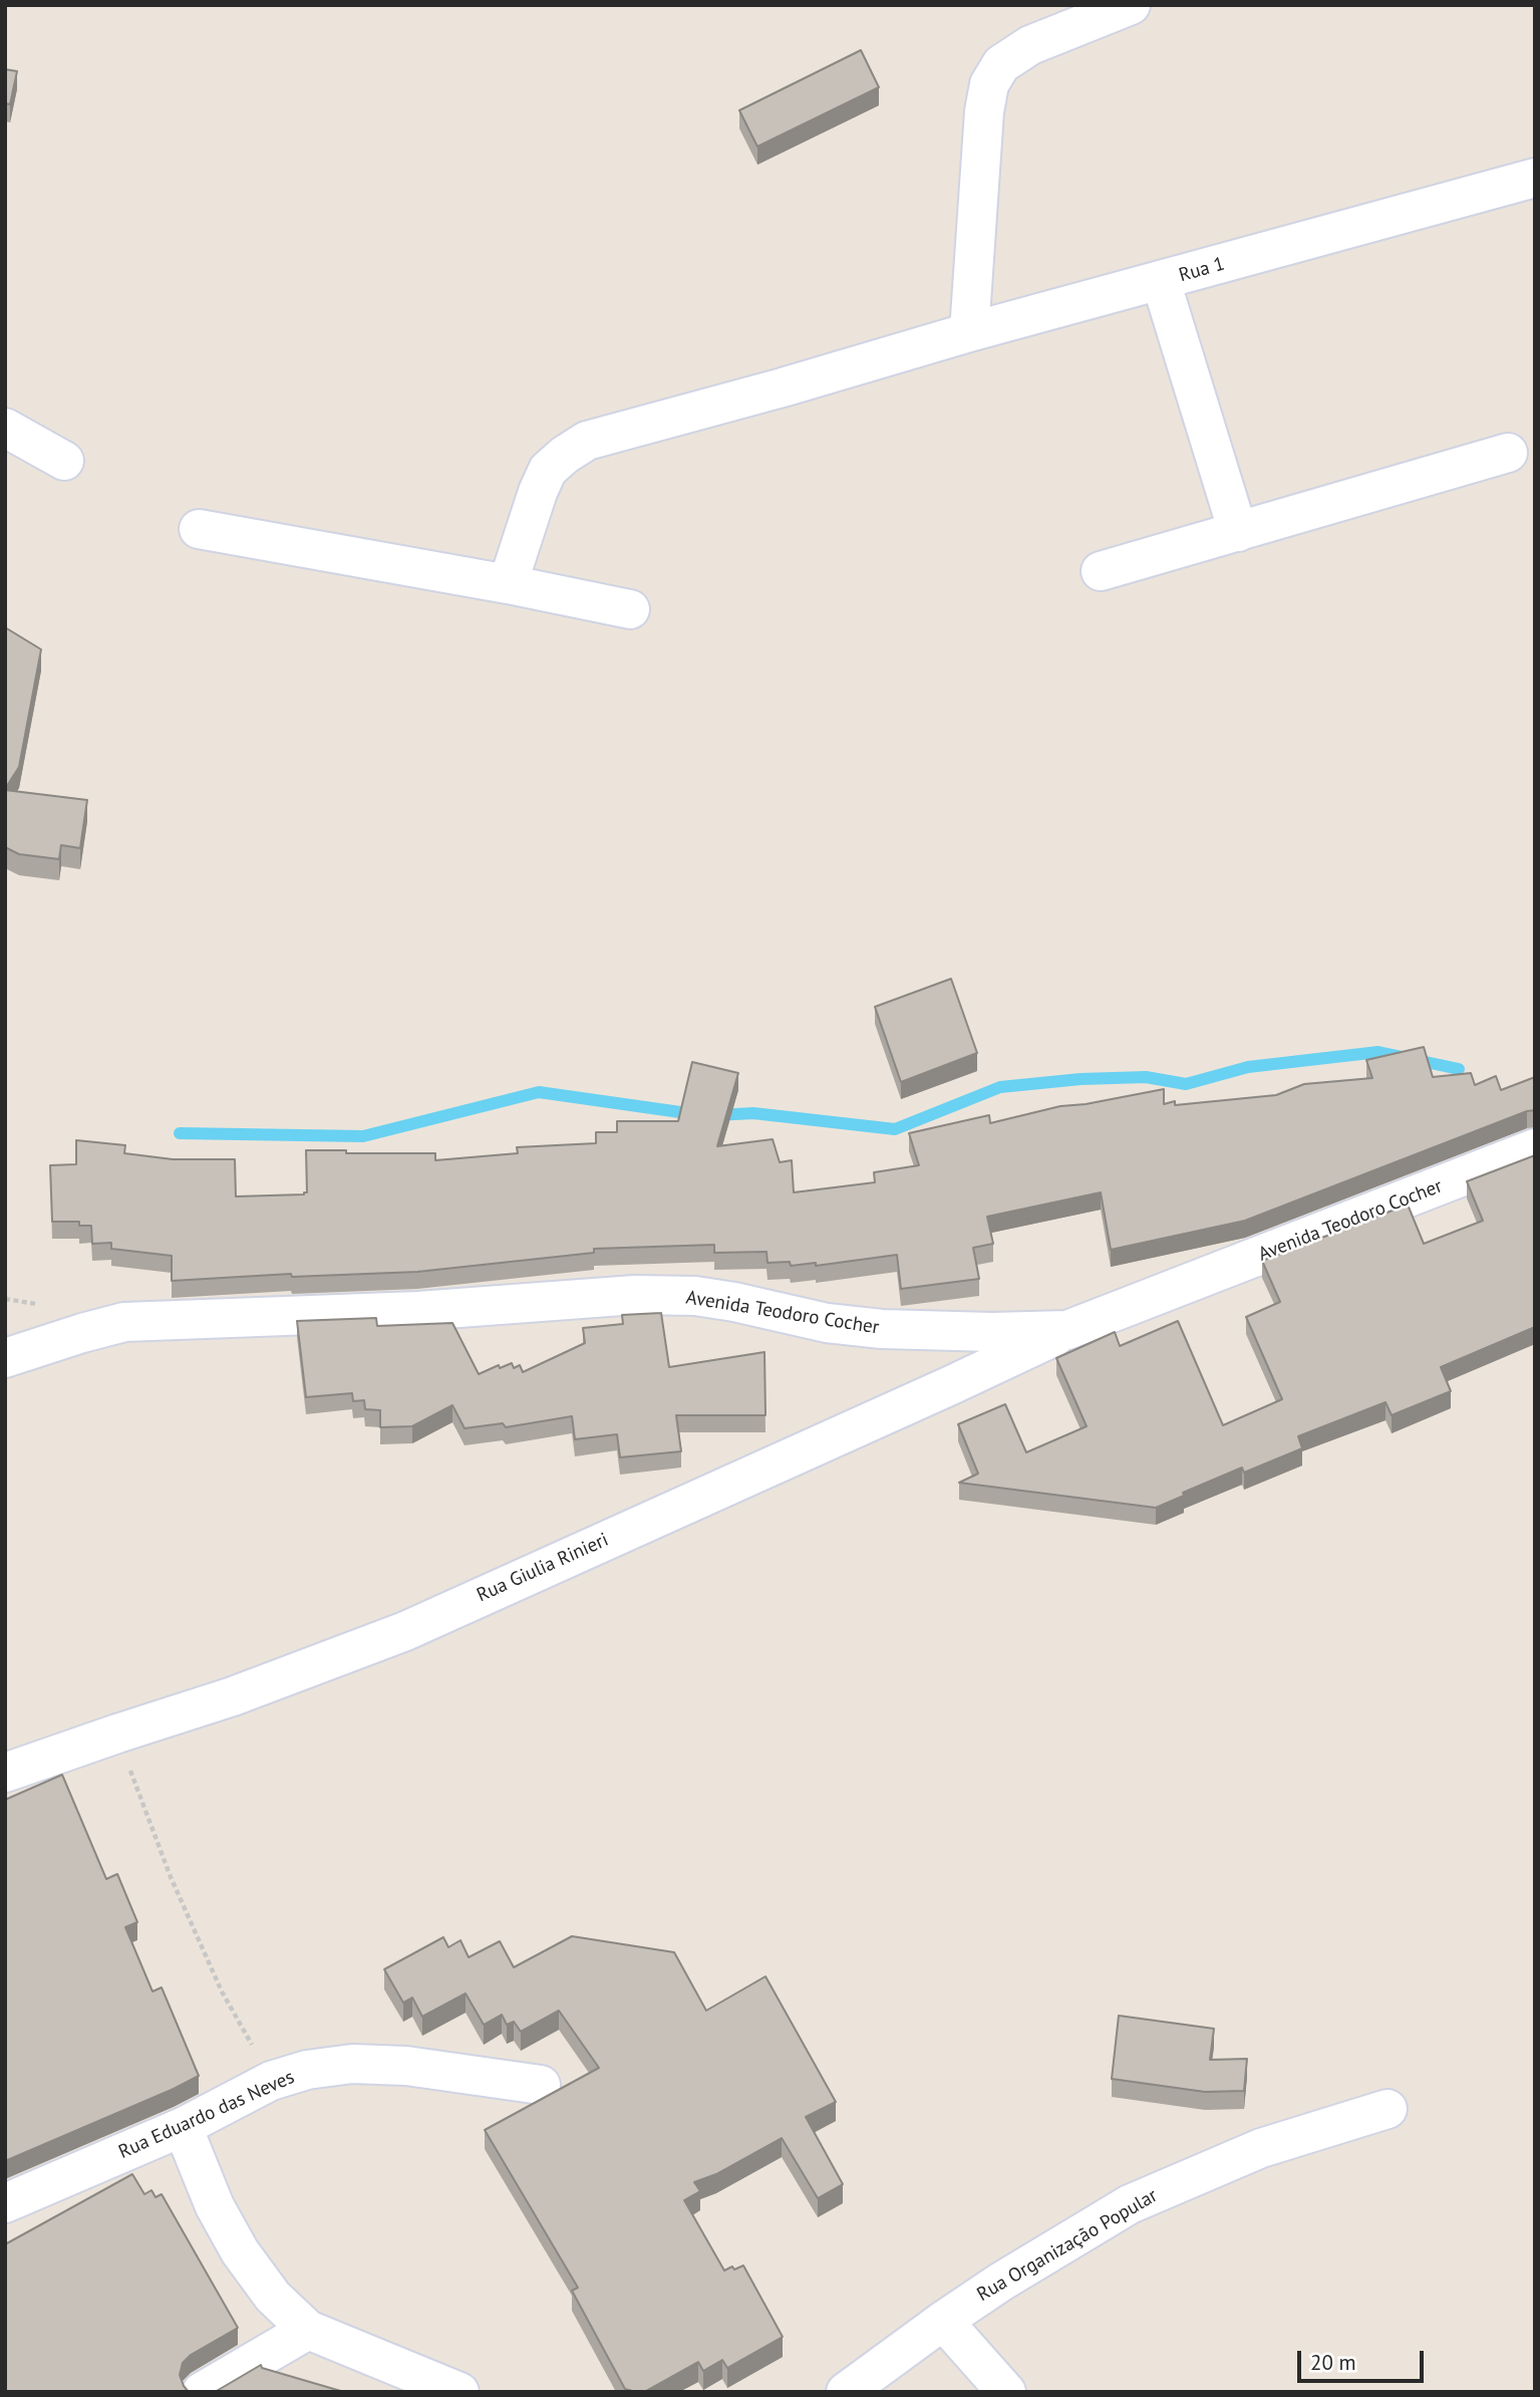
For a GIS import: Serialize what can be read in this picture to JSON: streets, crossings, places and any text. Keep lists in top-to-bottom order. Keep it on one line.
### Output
{"streets":{"street":["Rua 1","Avenida Teodoro Cocher","Rua Giulia Rinieri","Rua Eduardo das Neves","Rua Organização Popular"]},"crossings":[["Avenida Teodoro Cocher","Rua Giulia Rinieri"]],"scale_bar":"20 m"}
